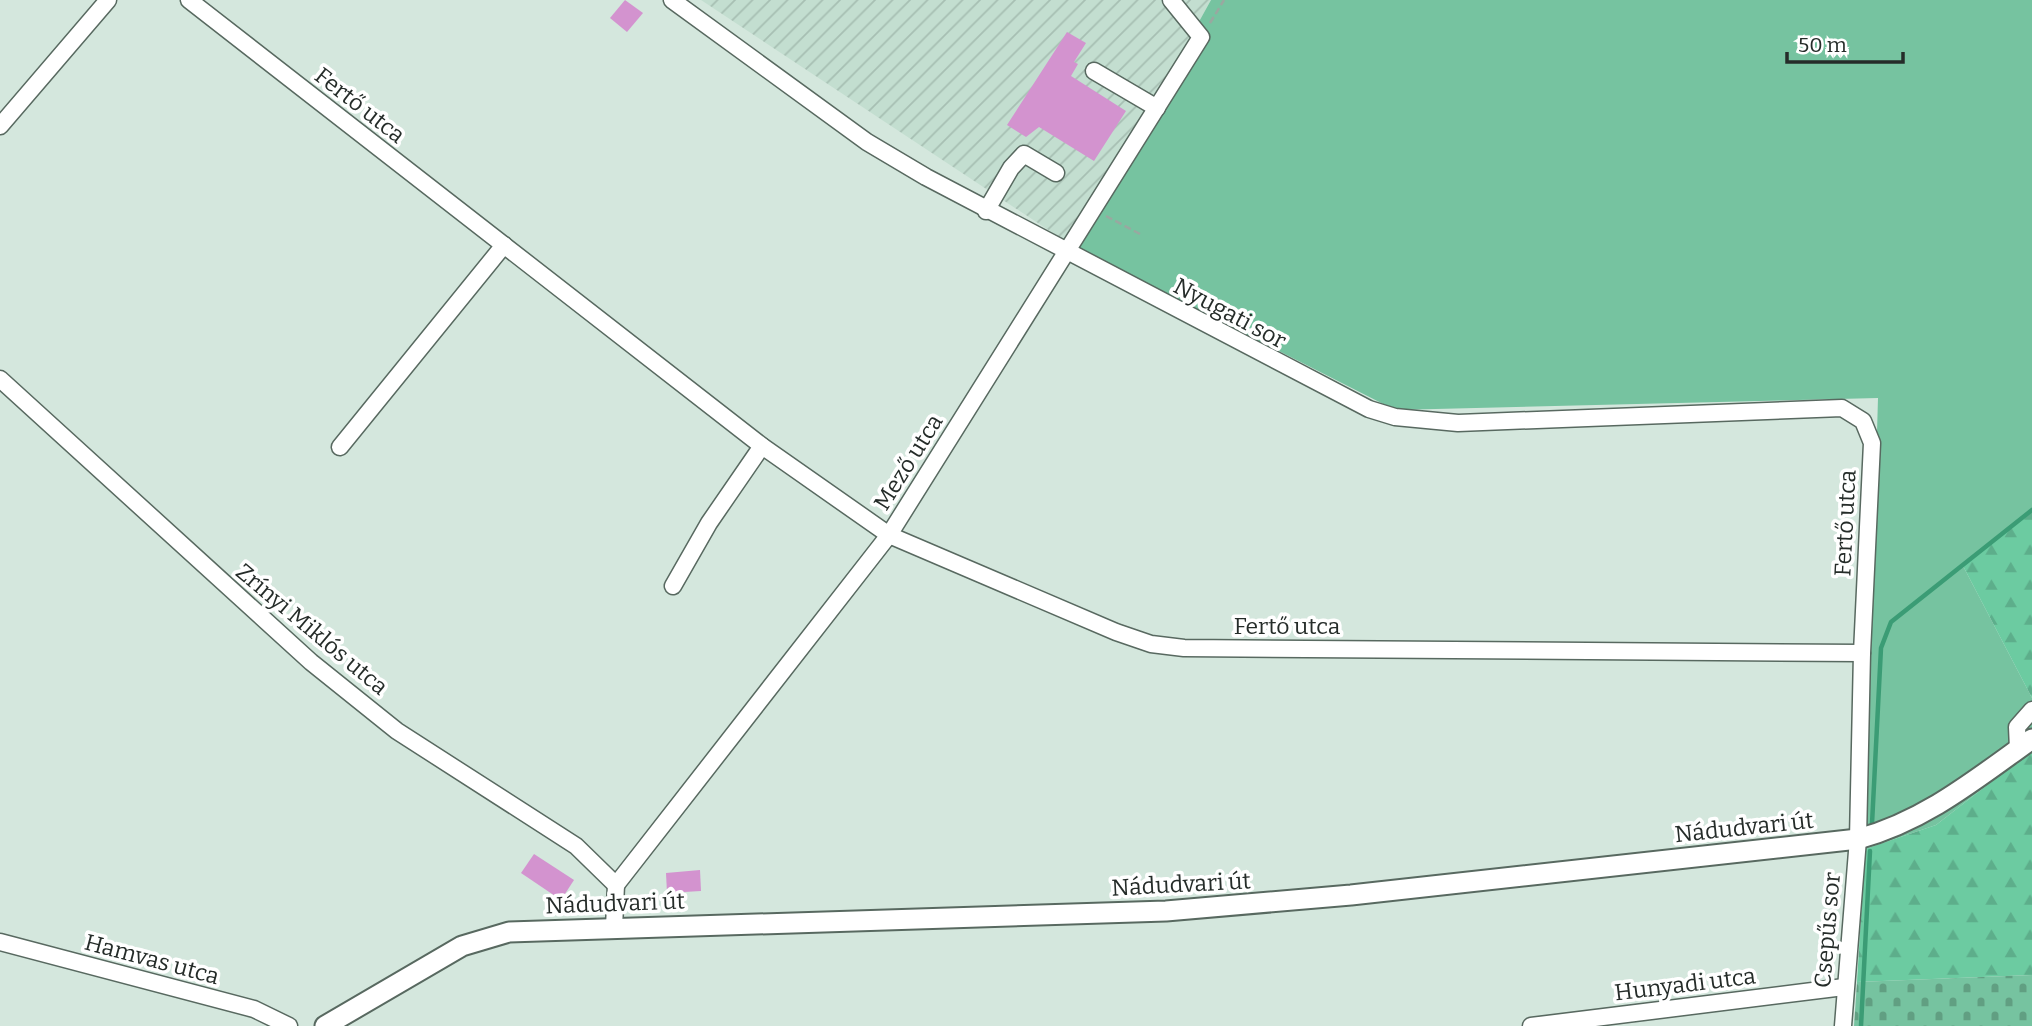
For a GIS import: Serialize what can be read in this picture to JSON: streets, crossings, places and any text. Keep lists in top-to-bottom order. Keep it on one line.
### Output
{"streets":{"main road":["Nádudvari út"],"street":["Fertő utca","Nyugati sor","Mező utca","Zrínyi Miklós utca","Csepűs sor","Hamvas utca","Hunyadi utca"]},"crossings":[["Fertő utca","Nyugati sor"],["Fertő utca","Mező utca"],["Fertő utca","Nádudvari út"],["Fertő utca","Csepűs sor"],["Nyugati sor","Mező utca"],["Mező utca","Zrínyi Miklós utca"],["Nádudvari út","Csepűs sor"],["Csepűs sor","Hunyadi utca"]],"scale_bar":"50 m"}
